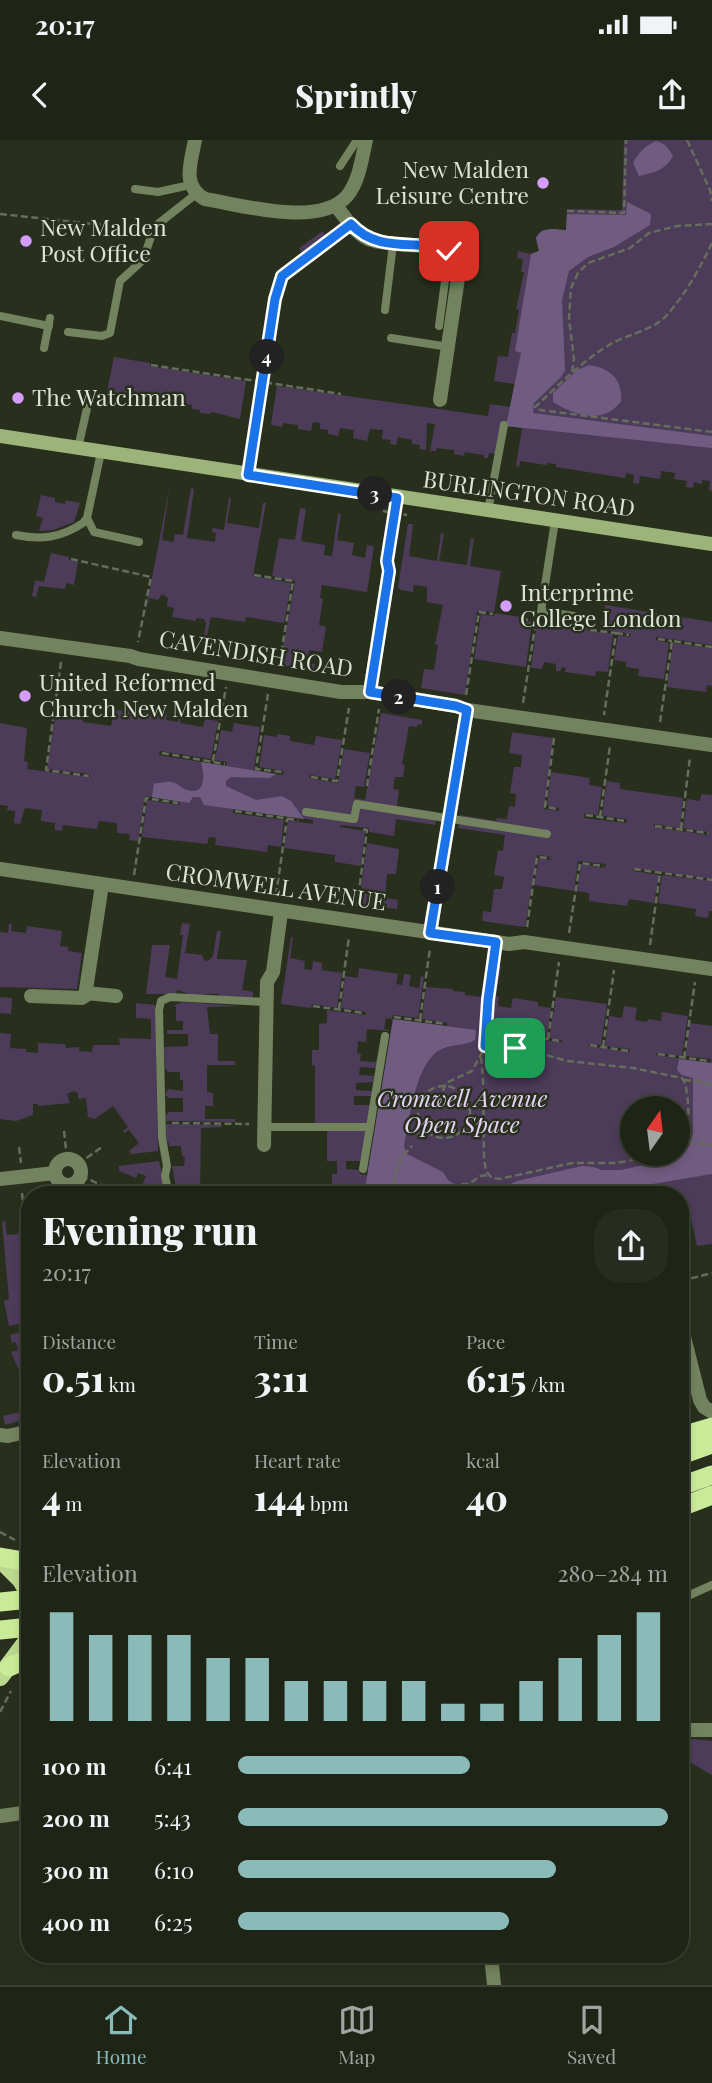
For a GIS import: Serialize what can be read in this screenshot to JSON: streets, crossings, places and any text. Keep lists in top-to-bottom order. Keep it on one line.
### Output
{"streets":{"main road":["BURLINGTON ROAD"],"street":["CAVENDISH ROAD","CROMWELL AVENUE"]},"parks":["Cromwell Avenue Open Space"],"places":["New Malden Leisure Centre","New Malden Post Office","The Watchman","Interprime College London","United Reformed Church New Malden"],"north":"top","page":{"status":"20:17","header":"Sprintly","pins":["4","3","2","1"],"heading":["Evening run","20:17"],"stats":[["Distance","0.51 km"],["Time","3:11"],["Pace","6:15 /km"],["Elevation","4 m"],["Heart rate","144 bpm"],["kcal","40"]],"chart":["Elevation","280–284 m"],"list":[{"name":"100 m","note":"6:41"},{"name":"200 m","note":"5:43"},{"name":"300 m","note":"6:10"},{"name":"400 m","note":"6:25"}],"tabs":["Home","Map","Saved"]}}
